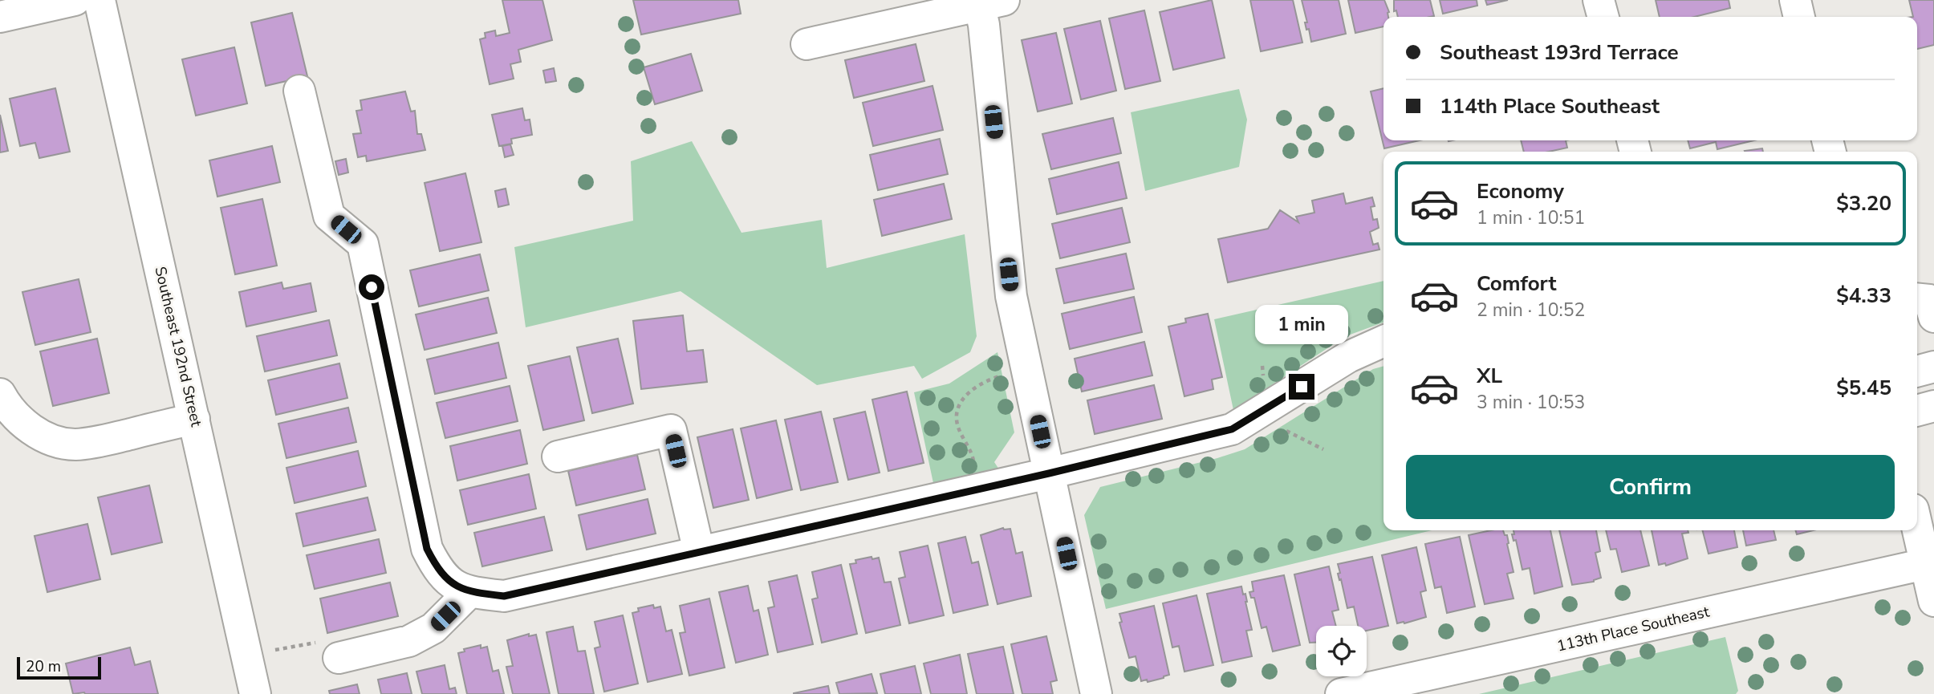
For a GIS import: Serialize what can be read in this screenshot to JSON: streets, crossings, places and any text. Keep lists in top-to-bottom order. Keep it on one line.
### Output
{"streets":{"street":["Southeast 192nd Street","113th Place Southeast"]},"scale_bar":"20 m","page":{"banner":["Southeast 193rd Terrace","114th Place Southeast"],"list":[{"name":"Economy","note":"1 min · 10:51","value":"$3.20"},{"name":"Comfort","note":"2 min · 10:52","value":"$4.33"},{"name":"XL","note":"3 min · 10:53","value":"$5.45"}],"bubble":"1 min","buttons":"Confirm","scale":"20 m"}}
